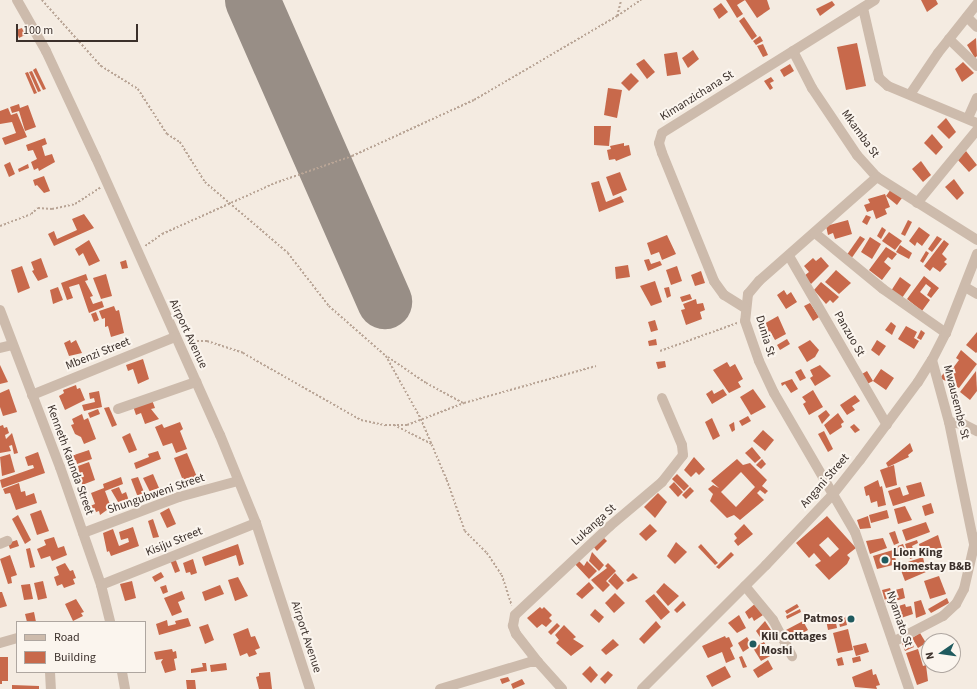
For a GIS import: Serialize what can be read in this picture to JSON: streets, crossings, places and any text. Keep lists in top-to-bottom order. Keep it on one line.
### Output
{"streets":{"street":["Kimanzichana St","Mkamba St","Airport Avenue","Panzuo St","Dunia St","Mbenzi Street","Mwausembe St","Kenneth Kaunda Street","Angani Street","Shungubweni Street","Lukanga St","Kisiju Street","Nyamato St"]},"crossings":[["Kimanzichana St","Mkamba St"],["Kimanzichana St","Dunia St"],["Mkamba St","Dunia St"],["Airport Avenue","Mbenzi Street"],["Airport Avenue","Shungubweni Street"],["Airport Avenue","Kisiju Street"],["Panzuo St","Dunia St"],["Panzuo St","Angani Street"],["Dunia St","Angani Street"],["Dunia St","Nyamato St"],["Mbenzi Street","Kenneth Kaunda Street"],["Mwausembe St","Angani Street"],["Kenneth Kaunda Street","Shungubweni Street"],["Kenneth Kaunda Street","Kisiju Street"],["Angani Street","Nyamato St"]],"places":["Lion King Homestay B&B","Patmos","Kili Cottages Moshi"],"legend":["Road","Building"],"scale_bar":"100 m","north":"left"}
